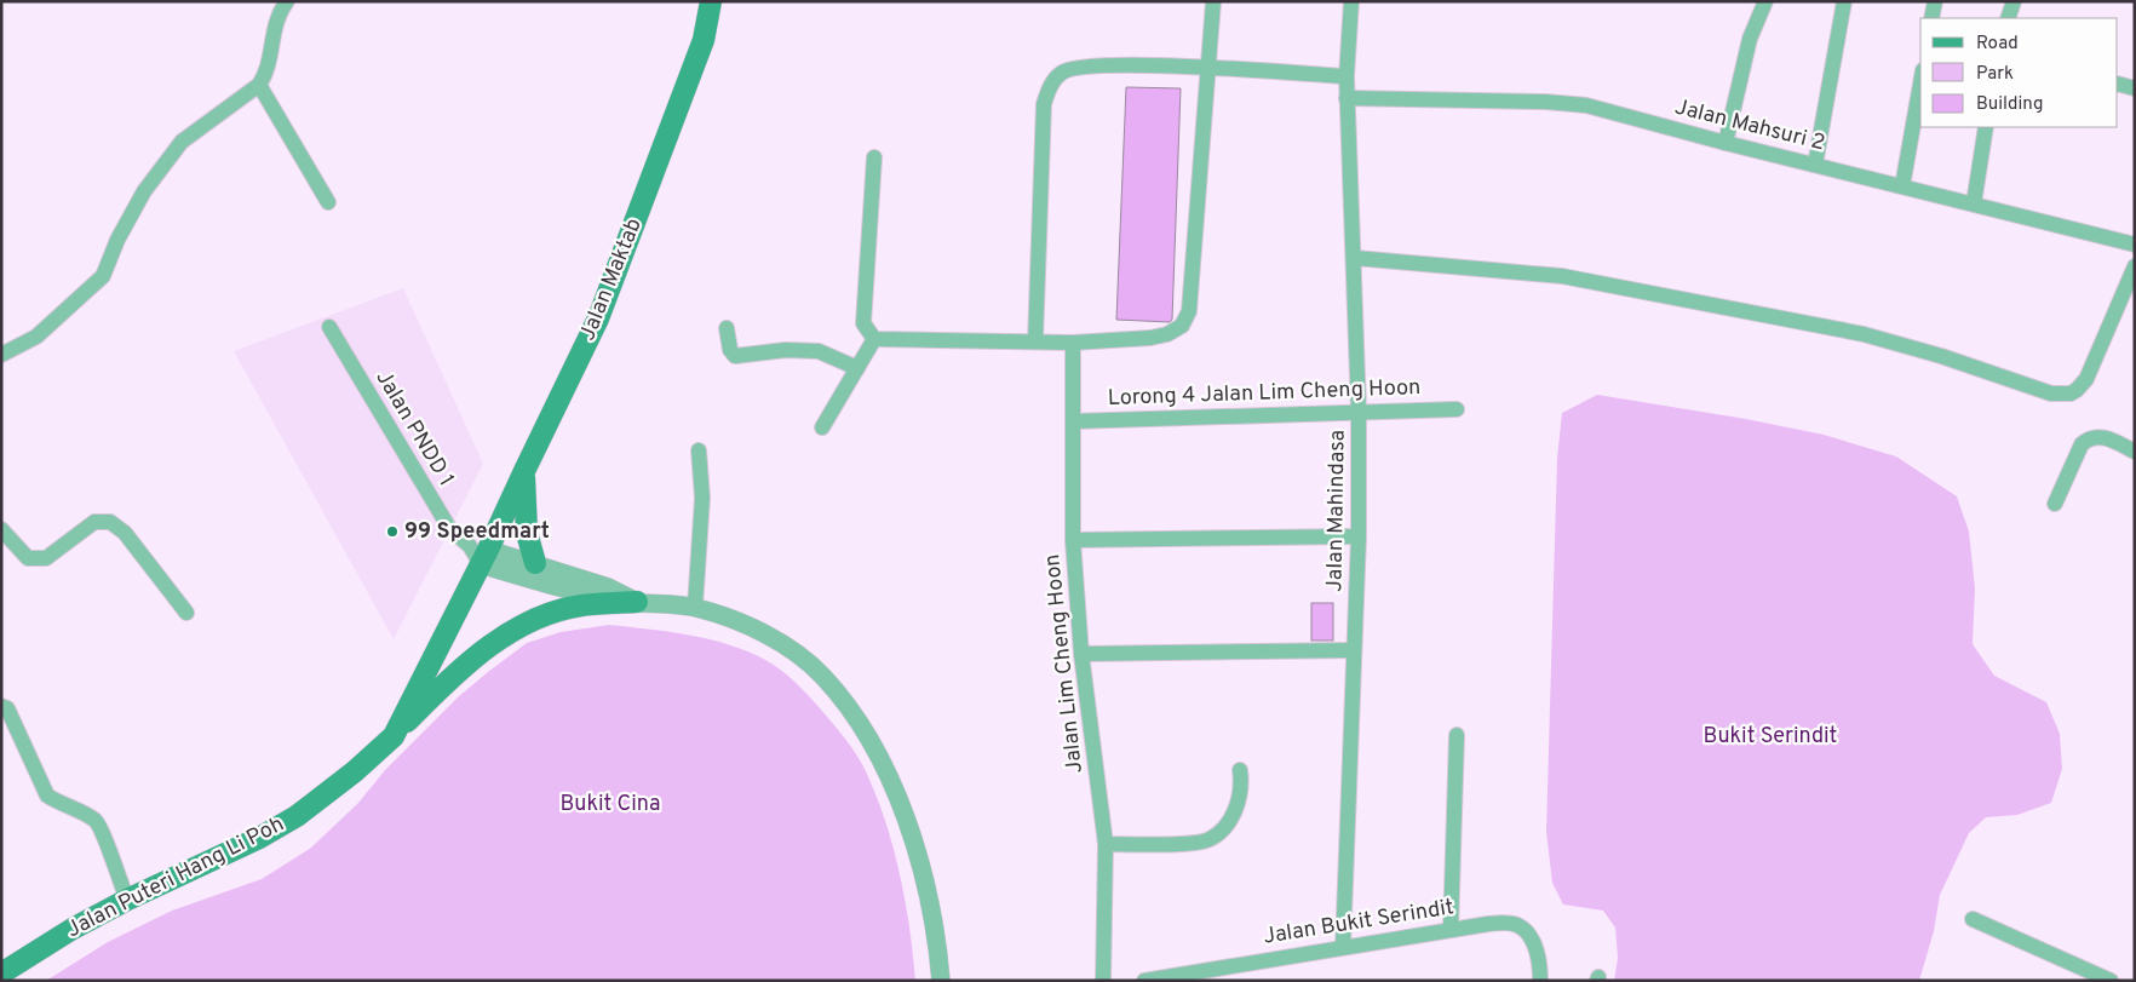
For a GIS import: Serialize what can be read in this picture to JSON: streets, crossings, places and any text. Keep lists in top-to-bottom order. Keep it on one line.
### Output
{"streets":{"main road":["Jalan Maktab","Jalan Puteri Hang Li Poh"],"street":["Jalan Mahsuri 2","Lorong 4 Jalan Lim Cheng Hoon","Jalan PNDD 1","Jalan Mahindasa","Jalan Lim Cheng Hoon","Jalan Bukit Serindit"]},"crossings":[["Jalan Mahsuri 2","Jalan Mahindasa"],["Jalan Maktab","Jalan PNDD 1"],["Jalan Maktab","Jalan Puteri Hang Li Poh"],["Lorong 4 Jalan Lim Cheng Hoon","Jalan Mahindasa"],["Lorong 4 Jalan Lim Cheng Hoon","Jalan Lim Cheng Hoon"],["Jalan PNDD 1","Jalan Puteri Hang Li Poh"],["Jalan Mahindasa","Jalan Bukit Serindit"]],"parks":["Bukit Serindit","Bukit Cina"],"places":["99 Speedmart"],"legend":["Road","Park","Building"]}
